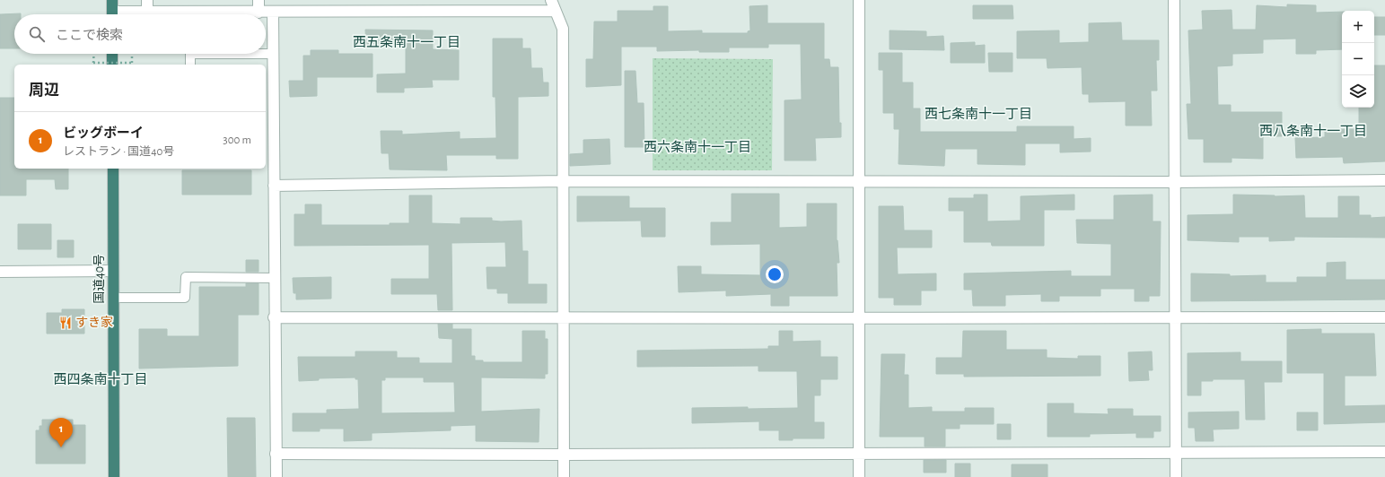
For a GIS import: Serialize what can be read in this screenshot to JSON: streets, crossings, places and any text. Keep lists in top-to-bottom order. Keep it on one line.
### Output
{"streets":{"highway":["国道40号"]},"districts":["西五条南十一丁目","西七条南十一丁目","西八条南十一丁目","西六条南十一丁目","西四条南十丁目"],"places":{"restaurant":["すき家"]},"page":{"map_buttons":["+","−"],"search":"ここで検索","heading":"周辺","list":[{"mark":"1","name":"ビッグボーイ","note":"レストラン · 国道40号","value":"300 m"}],"pins":"1"}}
